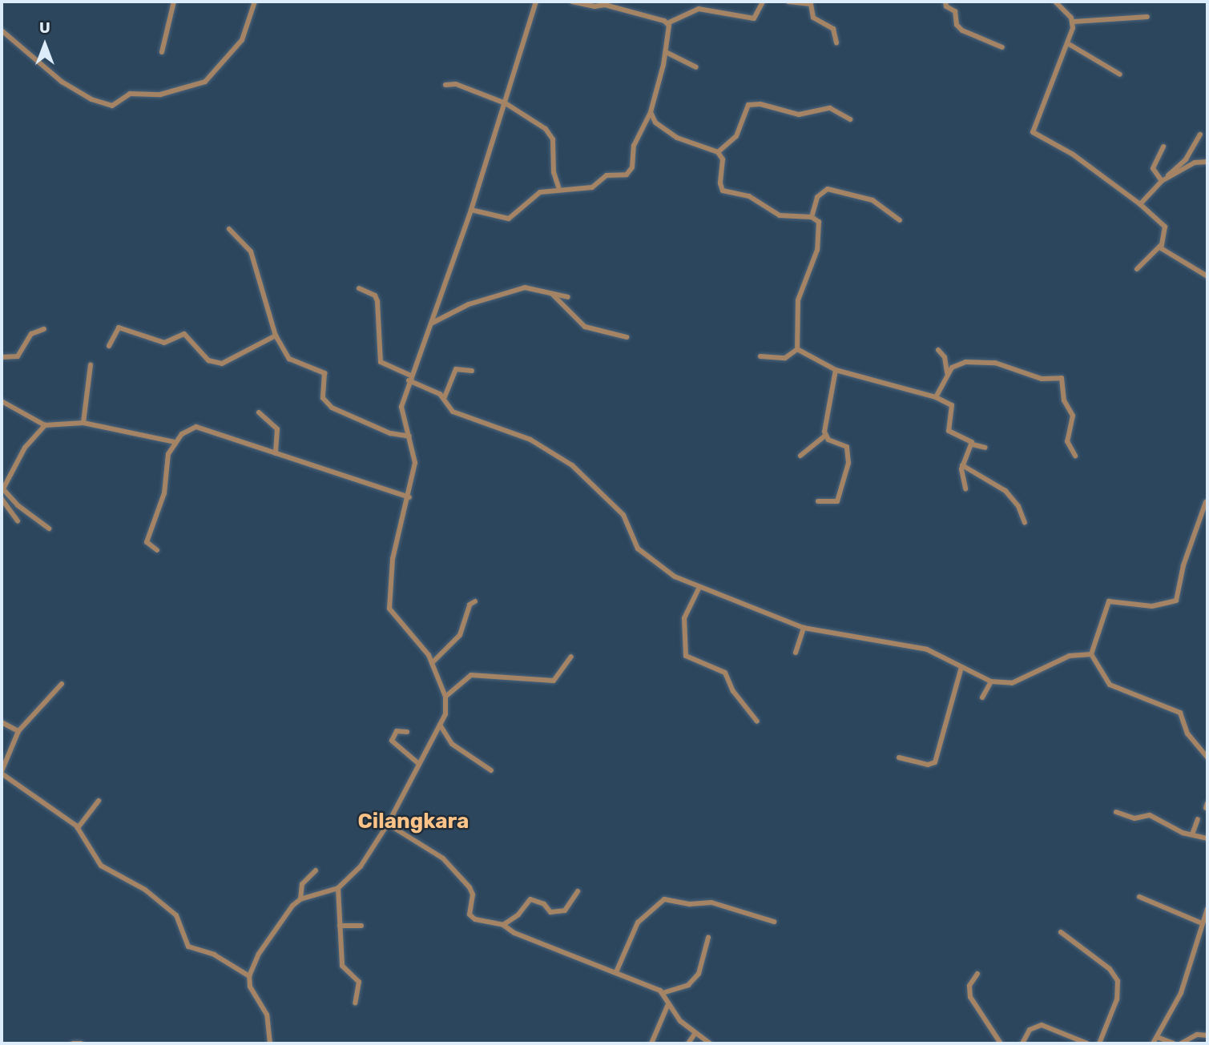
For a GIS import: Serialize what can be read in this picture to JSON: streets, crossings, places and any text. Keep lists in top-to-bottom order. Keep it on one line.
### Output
{"districts":["Cilangkara"],"north":"top"}
